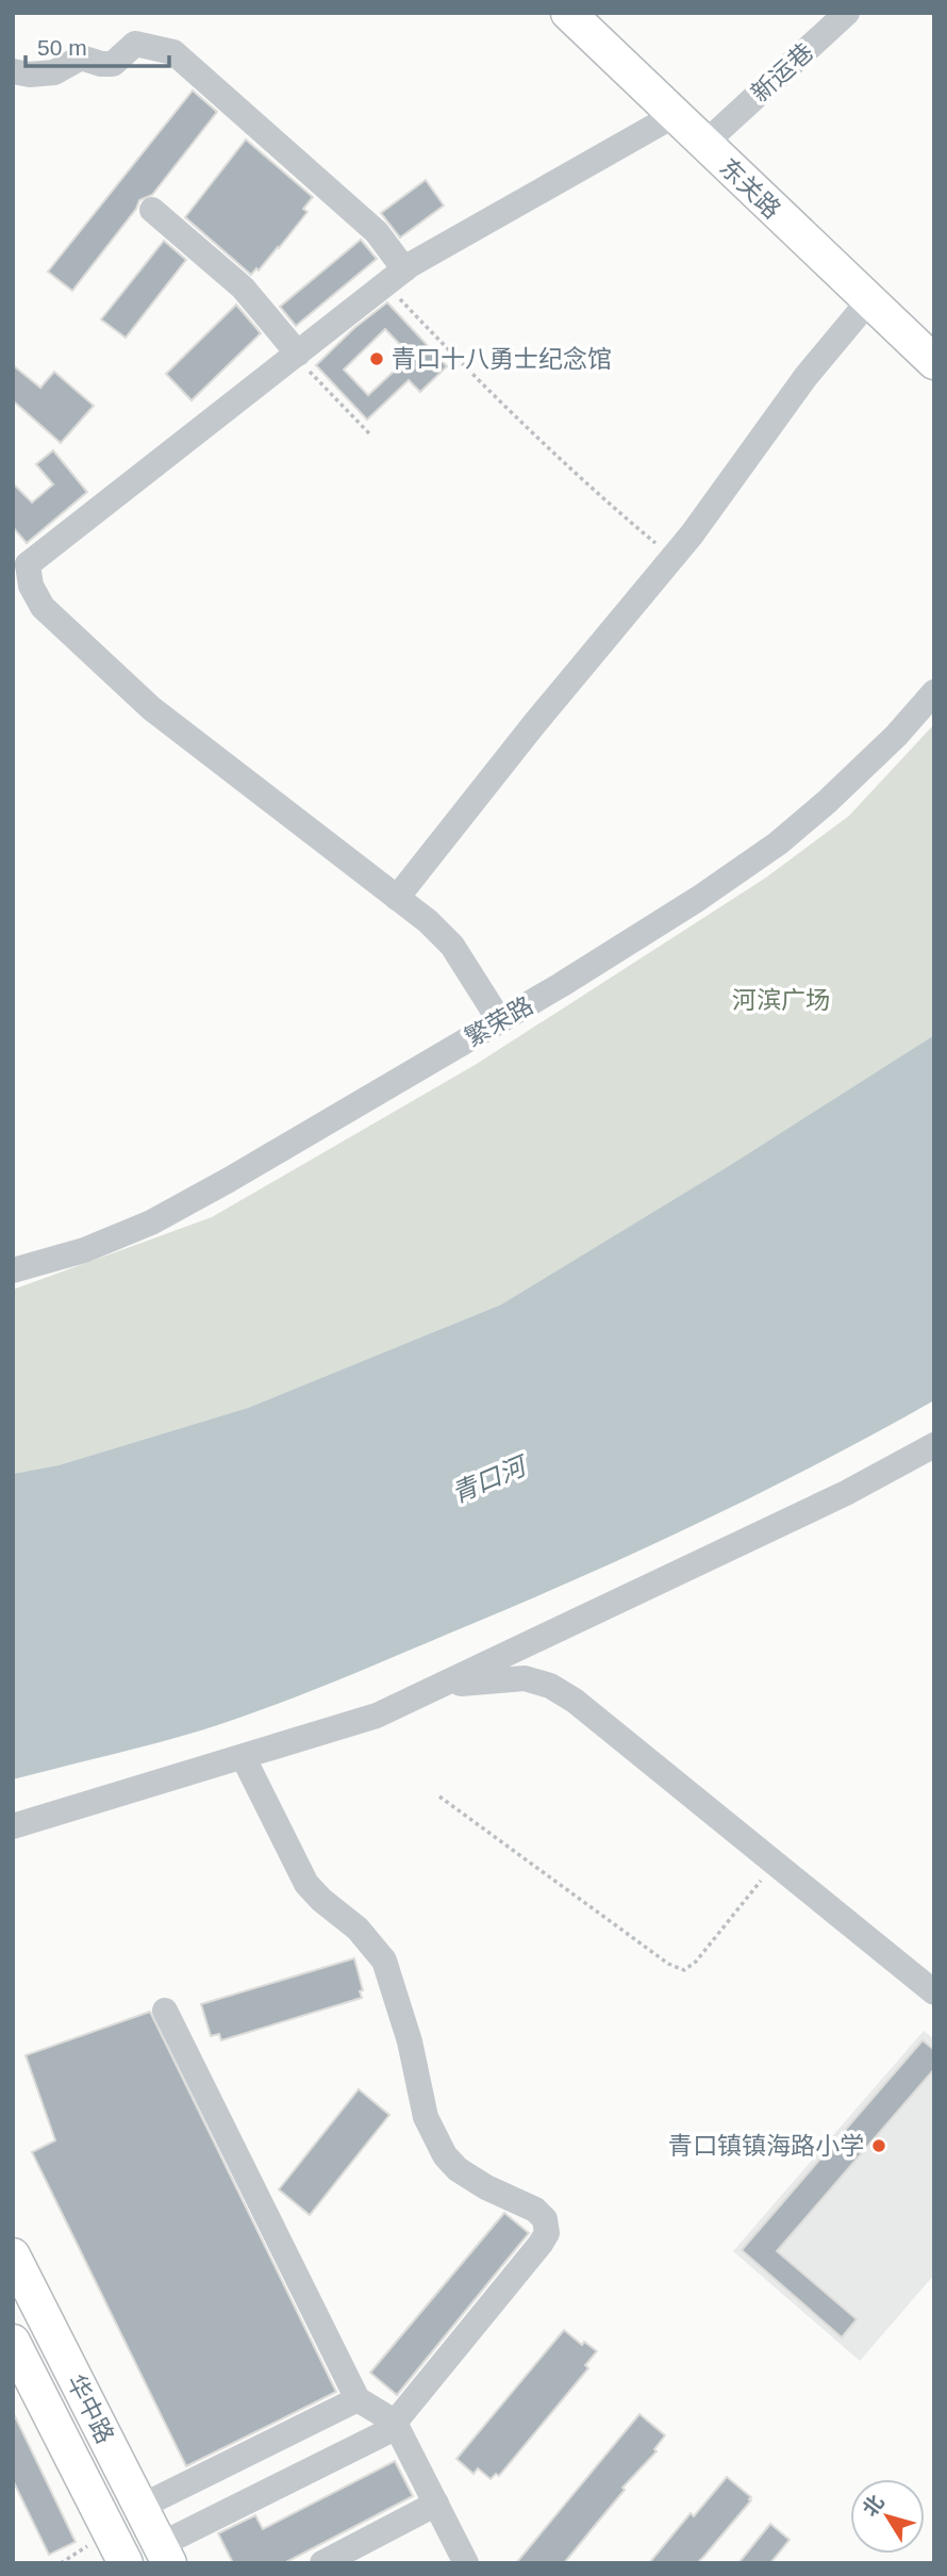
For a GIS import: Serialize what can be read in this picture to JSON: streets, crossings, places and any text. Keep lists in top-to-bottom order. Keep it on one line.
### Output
{"streets":{"main road":["东关路","华中路"],"street":["新运巷","繁荣路"]},"crossings":[["新运巷","东关路"]],"water":["青口河"],"parks":["河滨广场"],"places":["青口十八勇士纪念馆","青口镇镇海路小学"],"scale_bar":"50 m","north":"top left"}
